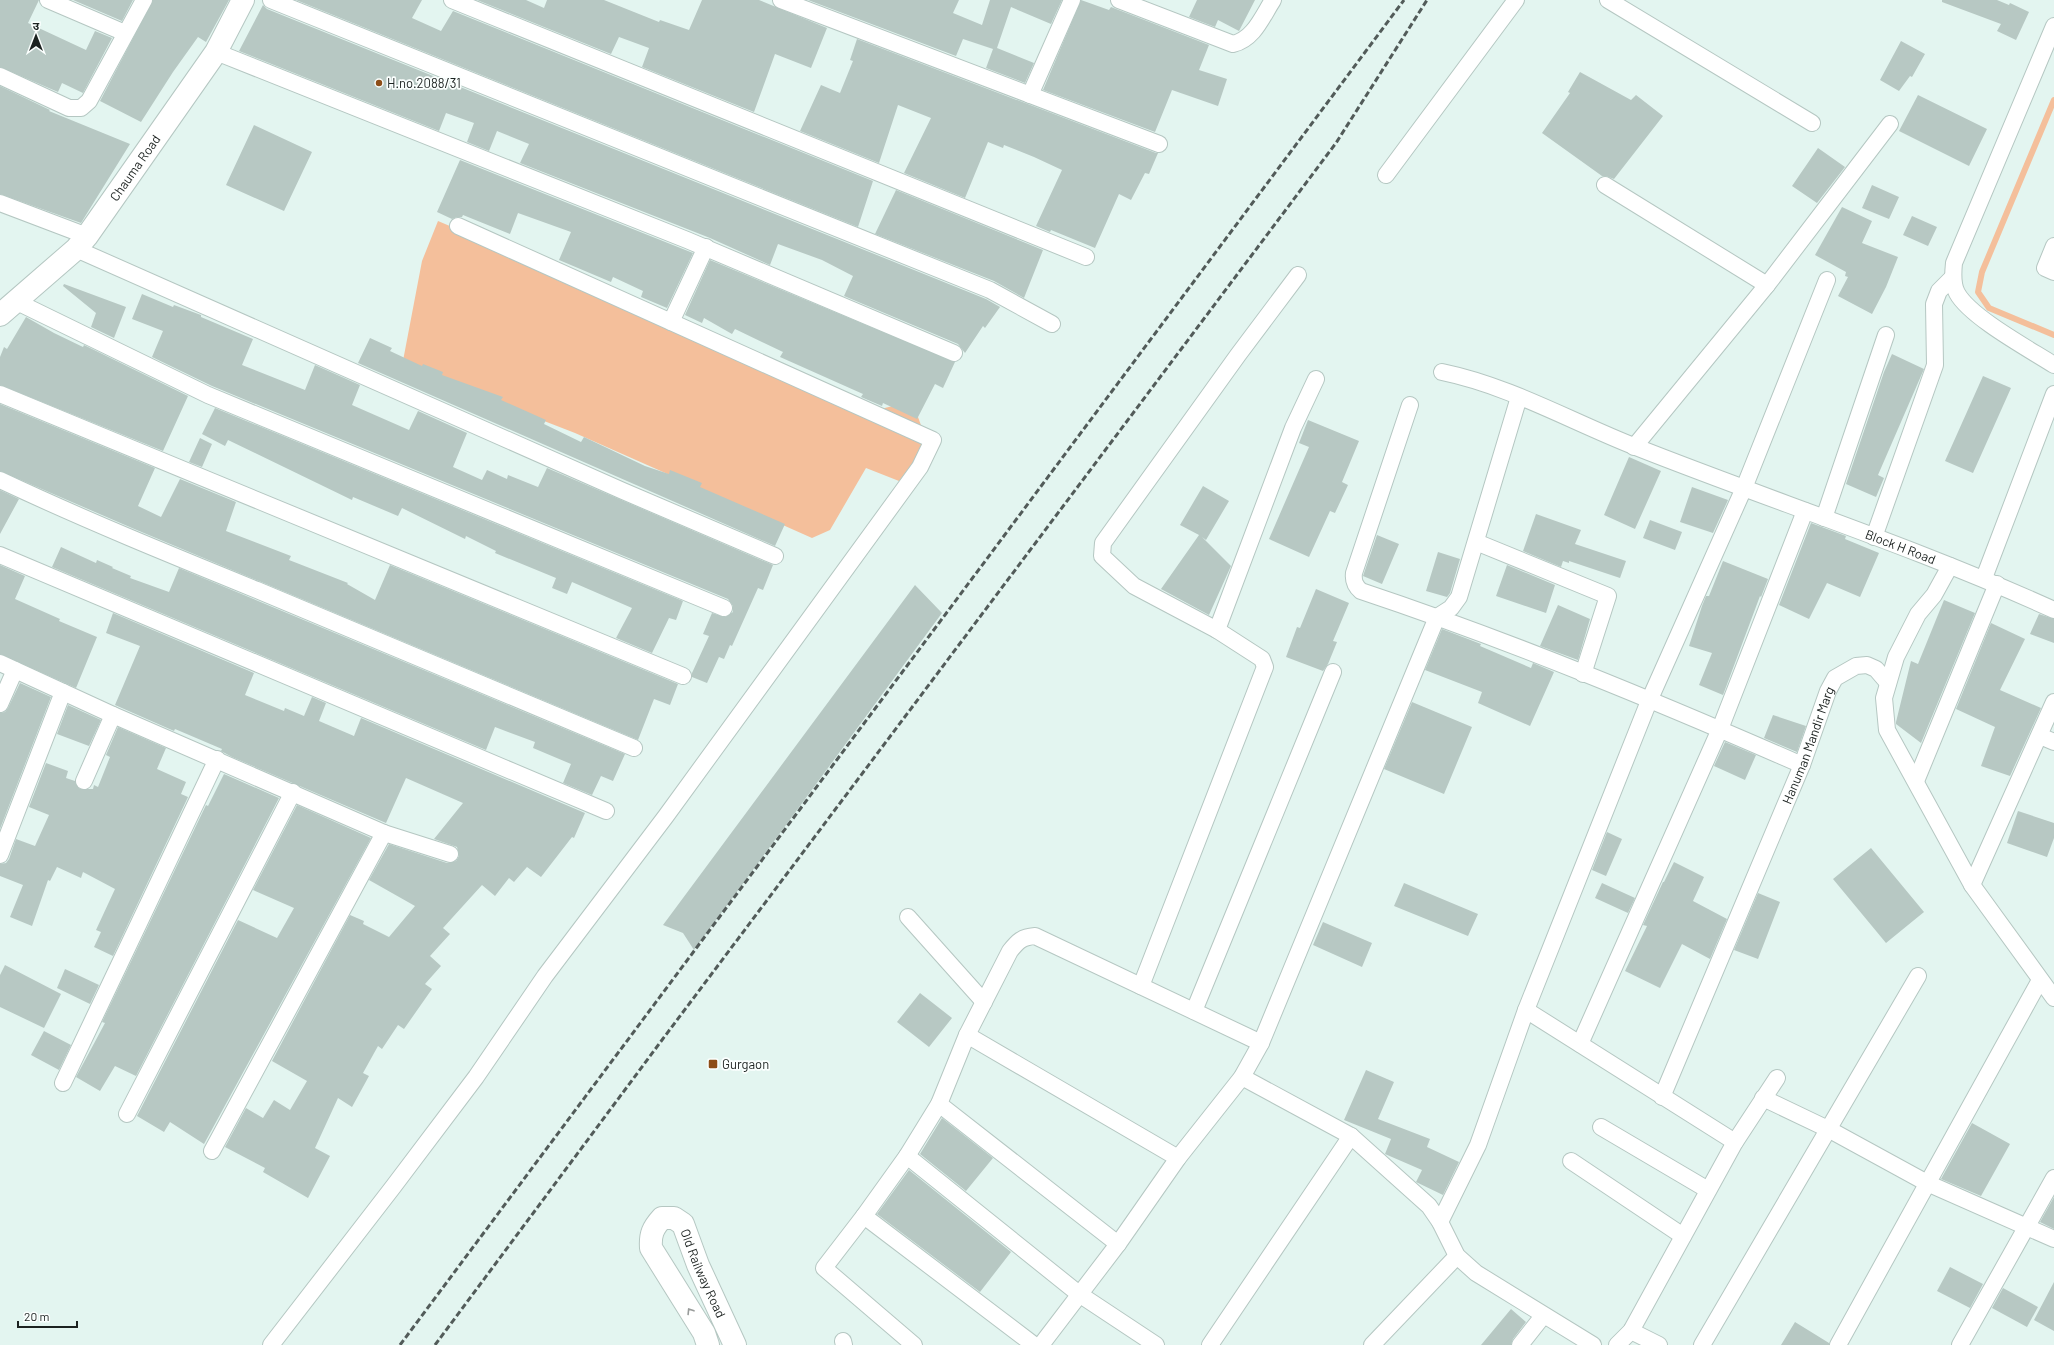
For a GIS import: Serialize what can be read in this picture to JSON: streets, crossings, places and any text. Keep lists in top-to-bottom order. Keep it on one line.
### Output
{"streets":{"street":["Chauma Road","Block H Road","Hanuman Mandir Marg","Old Railway Road"]},"places":{"other":["H.no.2088/31"],"transit":["Gurgaon"]},"scale_bar":"20 m","north":"top"}
